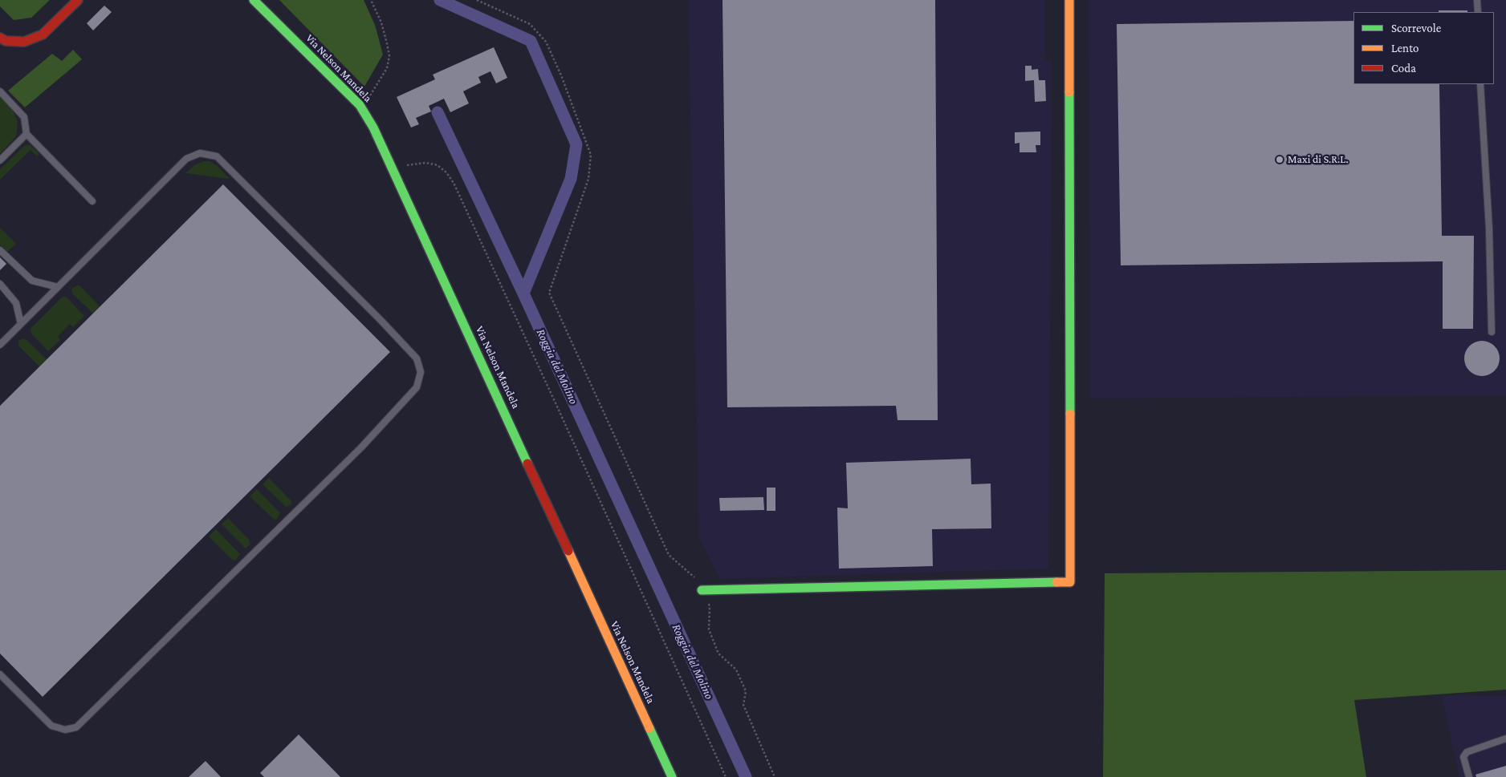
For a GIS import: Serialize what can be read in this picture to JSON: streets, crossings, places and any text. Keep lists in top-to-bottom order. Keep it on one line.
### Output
{"streets":{"street":["Via Nelson Mandela"]},"water":["Roggia del Molino"],"places":["Maxi di S.R.L."],"legend":["Scorrevole","Lento","Coda"]}
